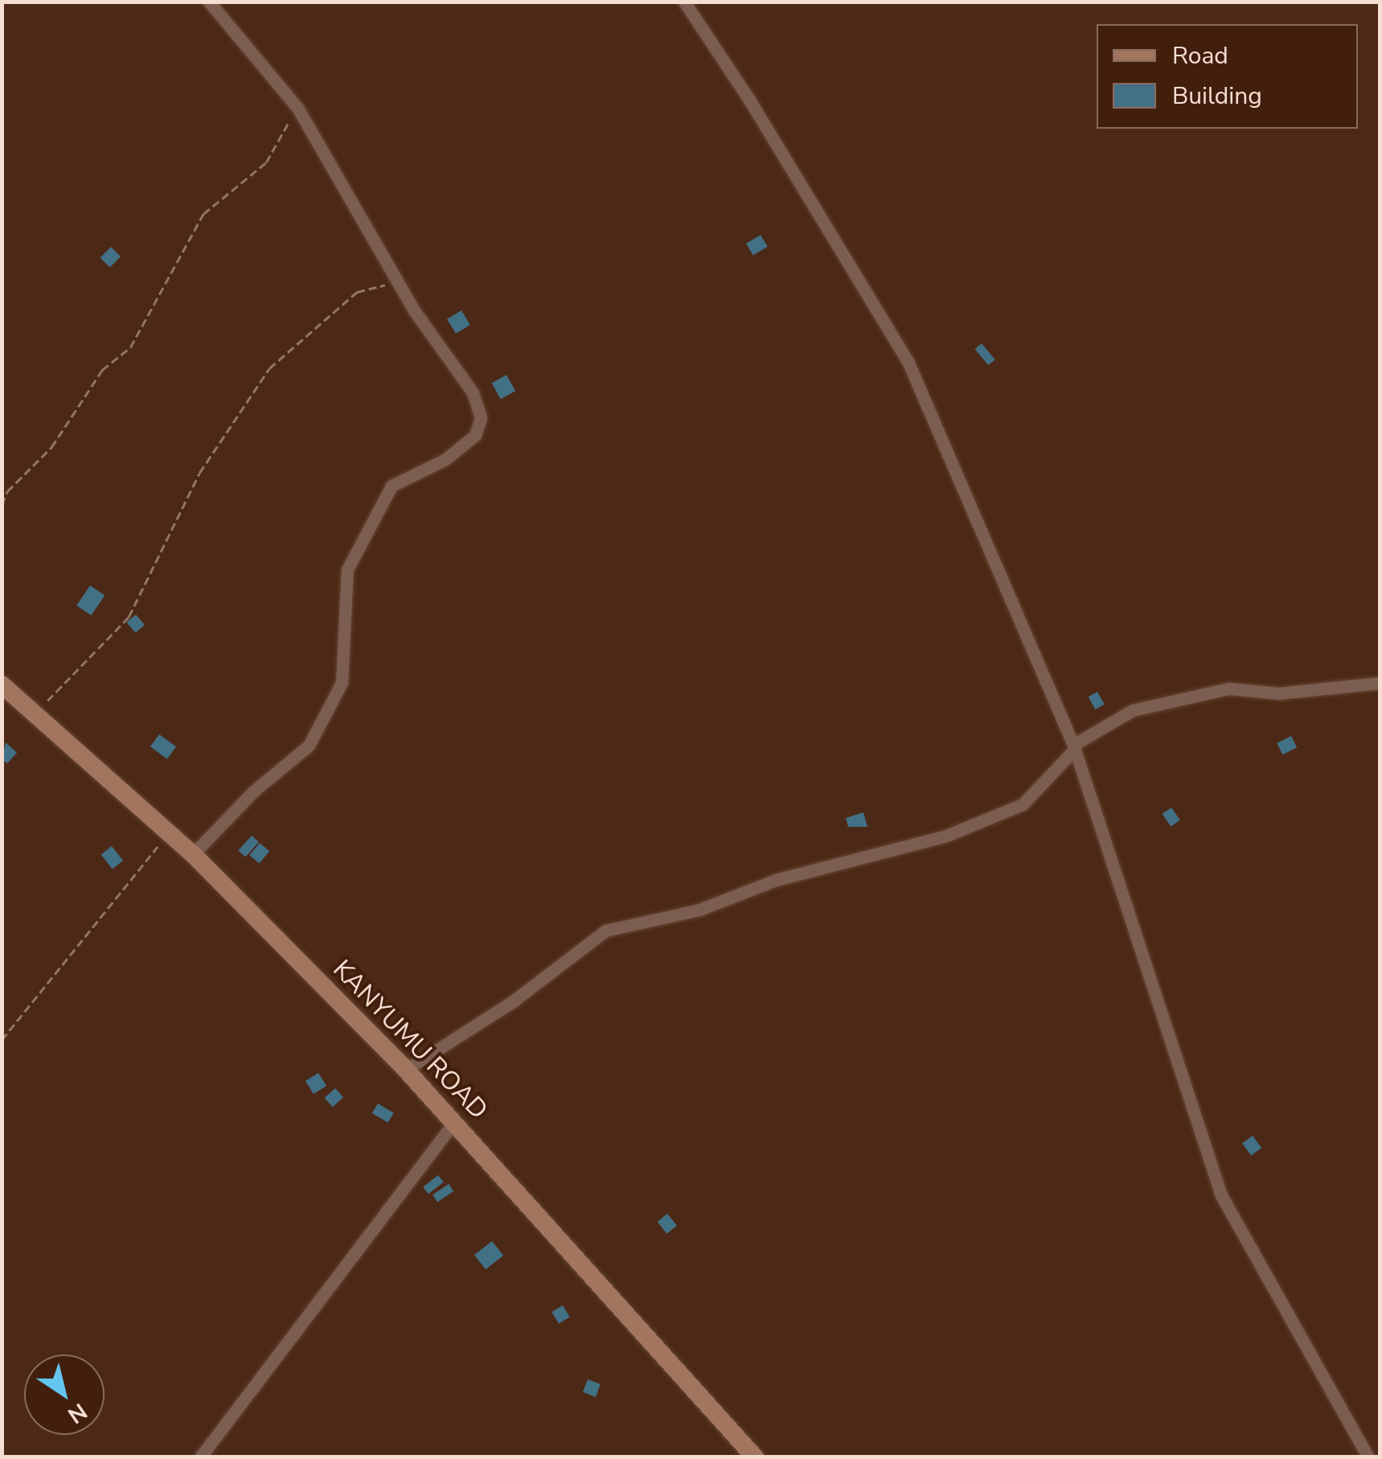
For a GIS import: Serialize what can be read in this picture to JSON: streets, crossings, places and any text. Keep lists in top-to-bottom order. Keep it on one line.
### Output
{"streets":{"street":["KANYUMU ROAD"]},"legend":["Road","Building"],"north":"bottom right"}
